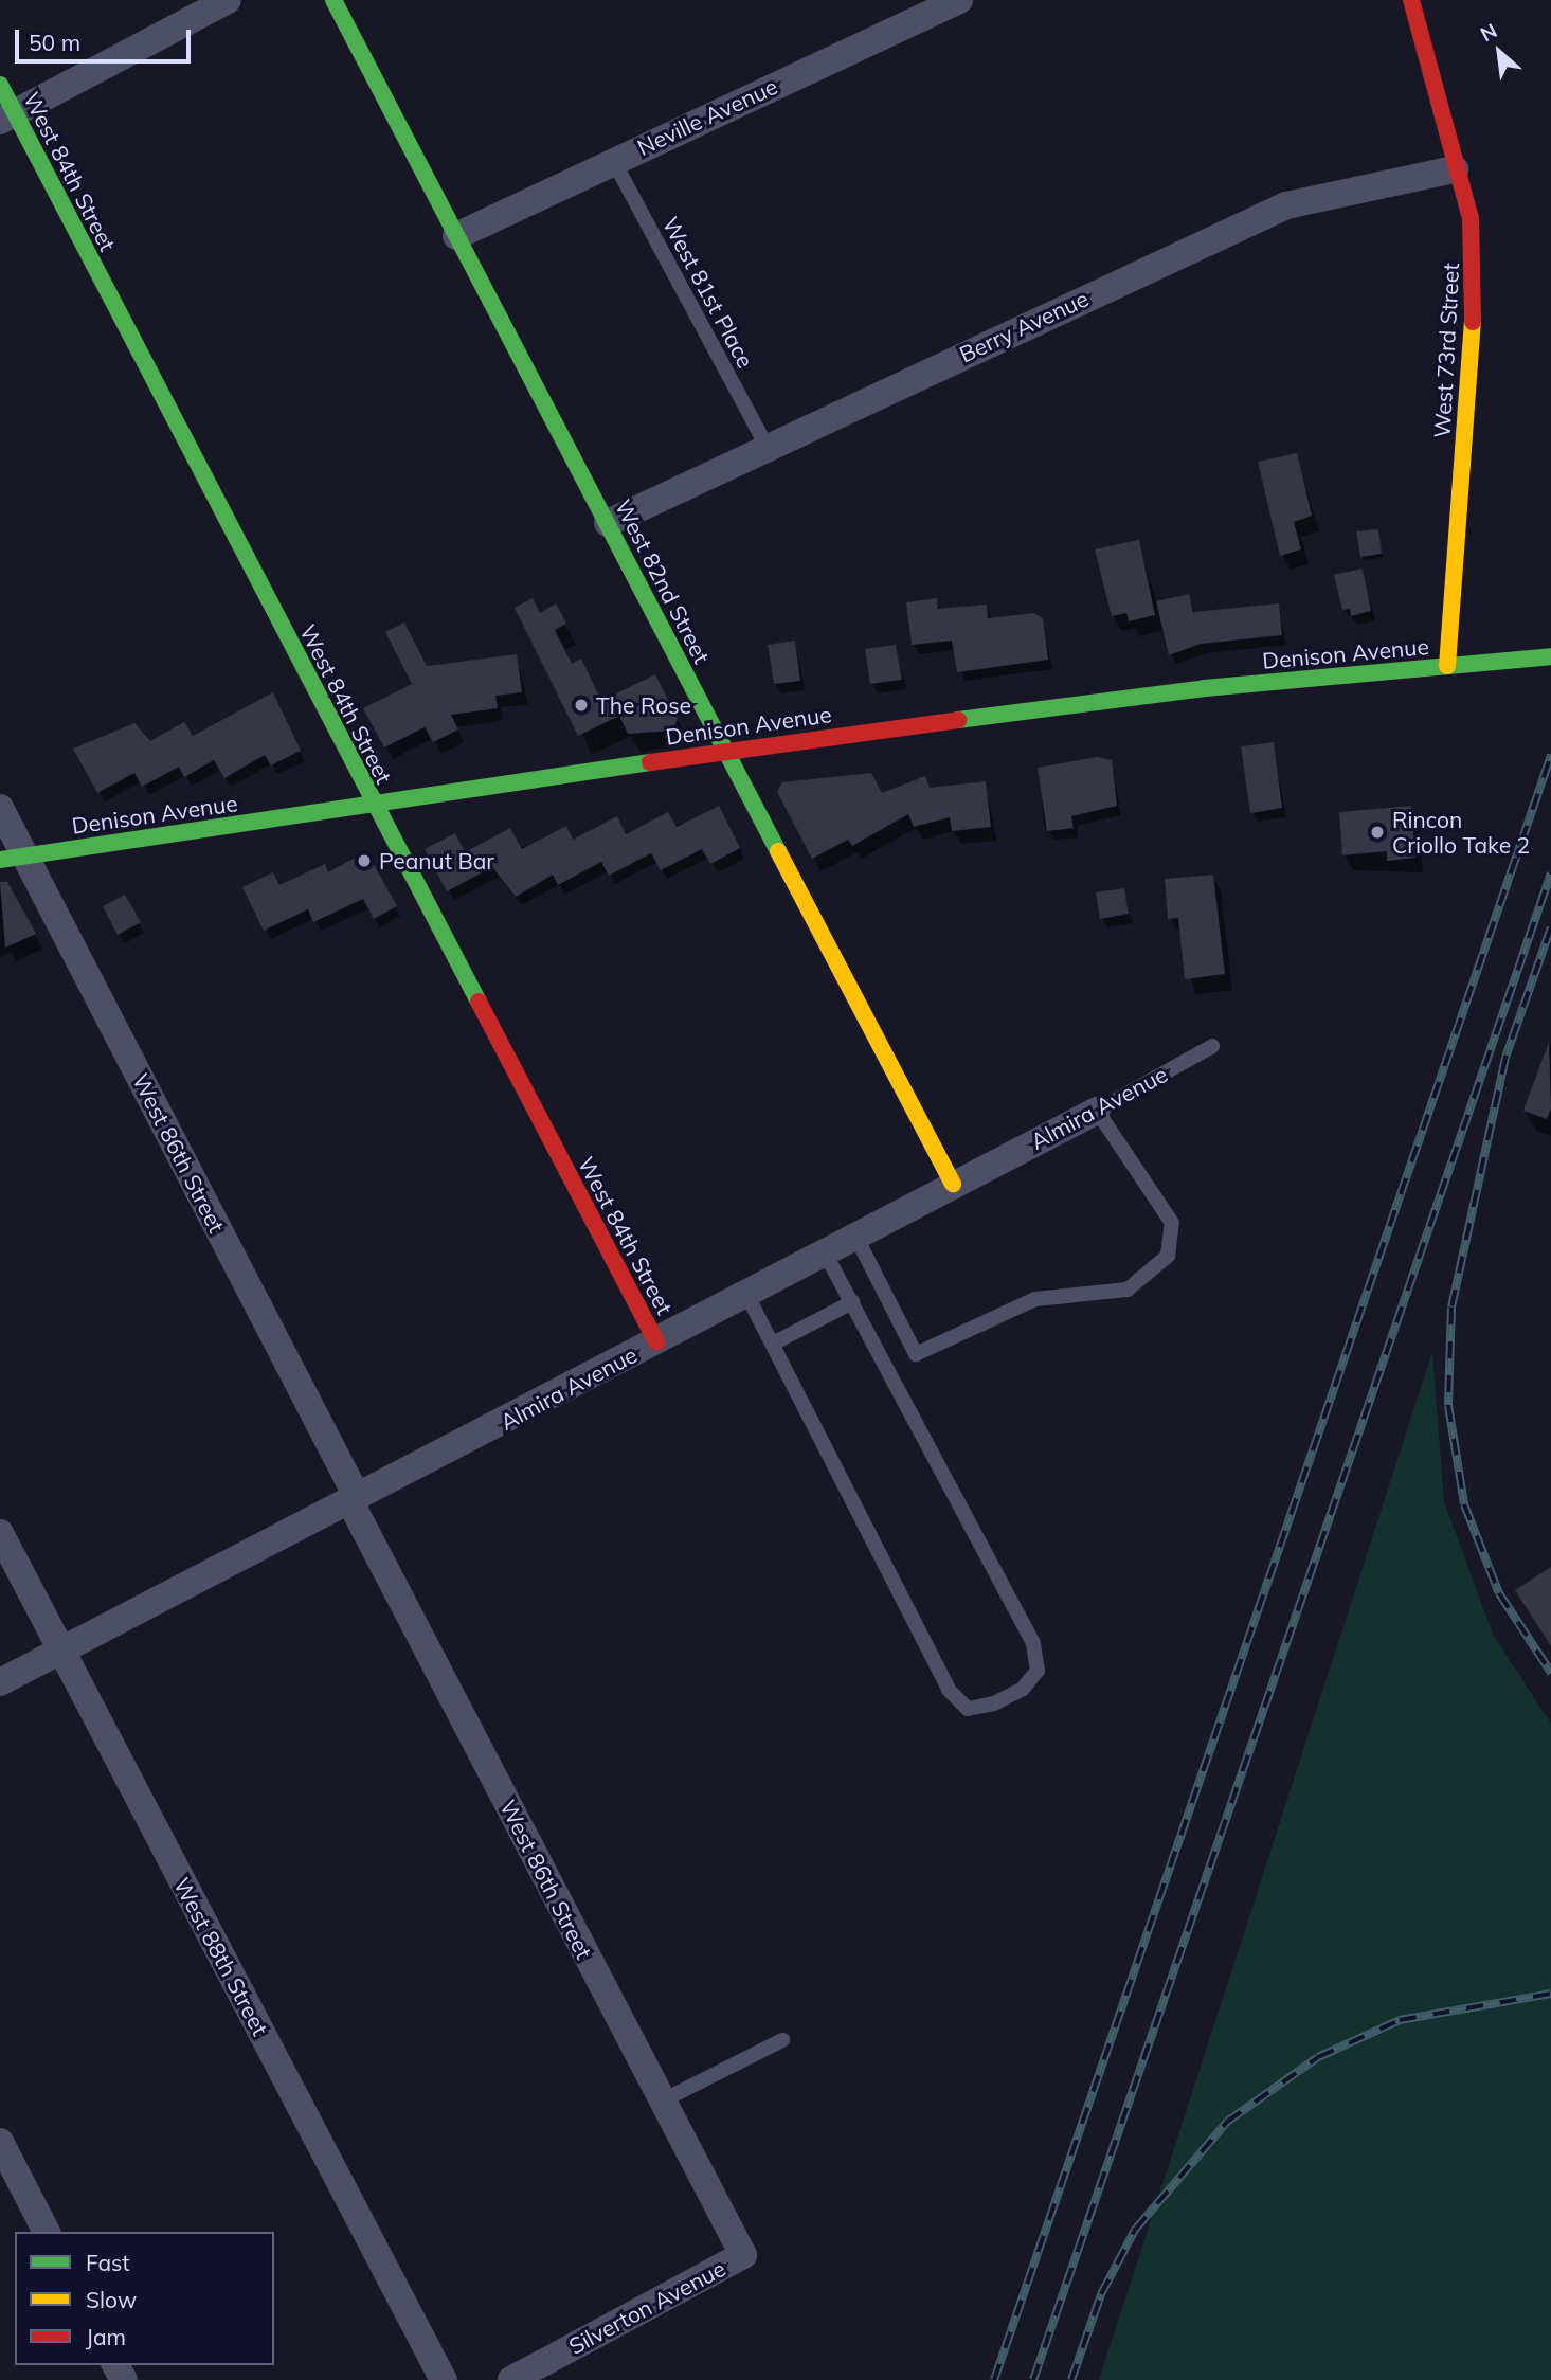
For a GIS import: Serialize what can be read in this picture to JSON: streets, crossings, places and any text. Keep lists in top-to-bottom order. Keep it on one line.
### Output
{"streets":{"street":["Neville Avenue","West 84th Street","Berry Avenue","West 73rd Street","West 82nd Street","Denison Avenue","Almira Avenue","West 86th Street","West 88th Street","Silverton Avenue"],"lane":["West 81st Place"]},"crossings":[["Neville Avenue","West 81st Place"],["Neville Avenue","West 82nd Street"],["West 84th Street","Denison Avenue"],["West 84th Street","Almira Avenue"],["West 81st Place","Berry Avenue"],["Berry Avenue","West 73rd Street"],["Berry Avenue","West 82nd Street"],["West 73rd Street","Denison Avenue"],["West 82nd Street","Denison Avenue"],["West 82nd Street","Almira Avenue"],["Denison Avenue","West 86th Street"],["Almira Avenue","West 86th Street"],["Almira Avenue","West 88th Street"],["West 86th Street","Silverton Avenue"]],"places":["The Rose","Rincon Criollo Take 2","Peanut Bar"],"legend":["Fast","Slow","Jam"],"scale_bar":"50 m","north":"top left"}
